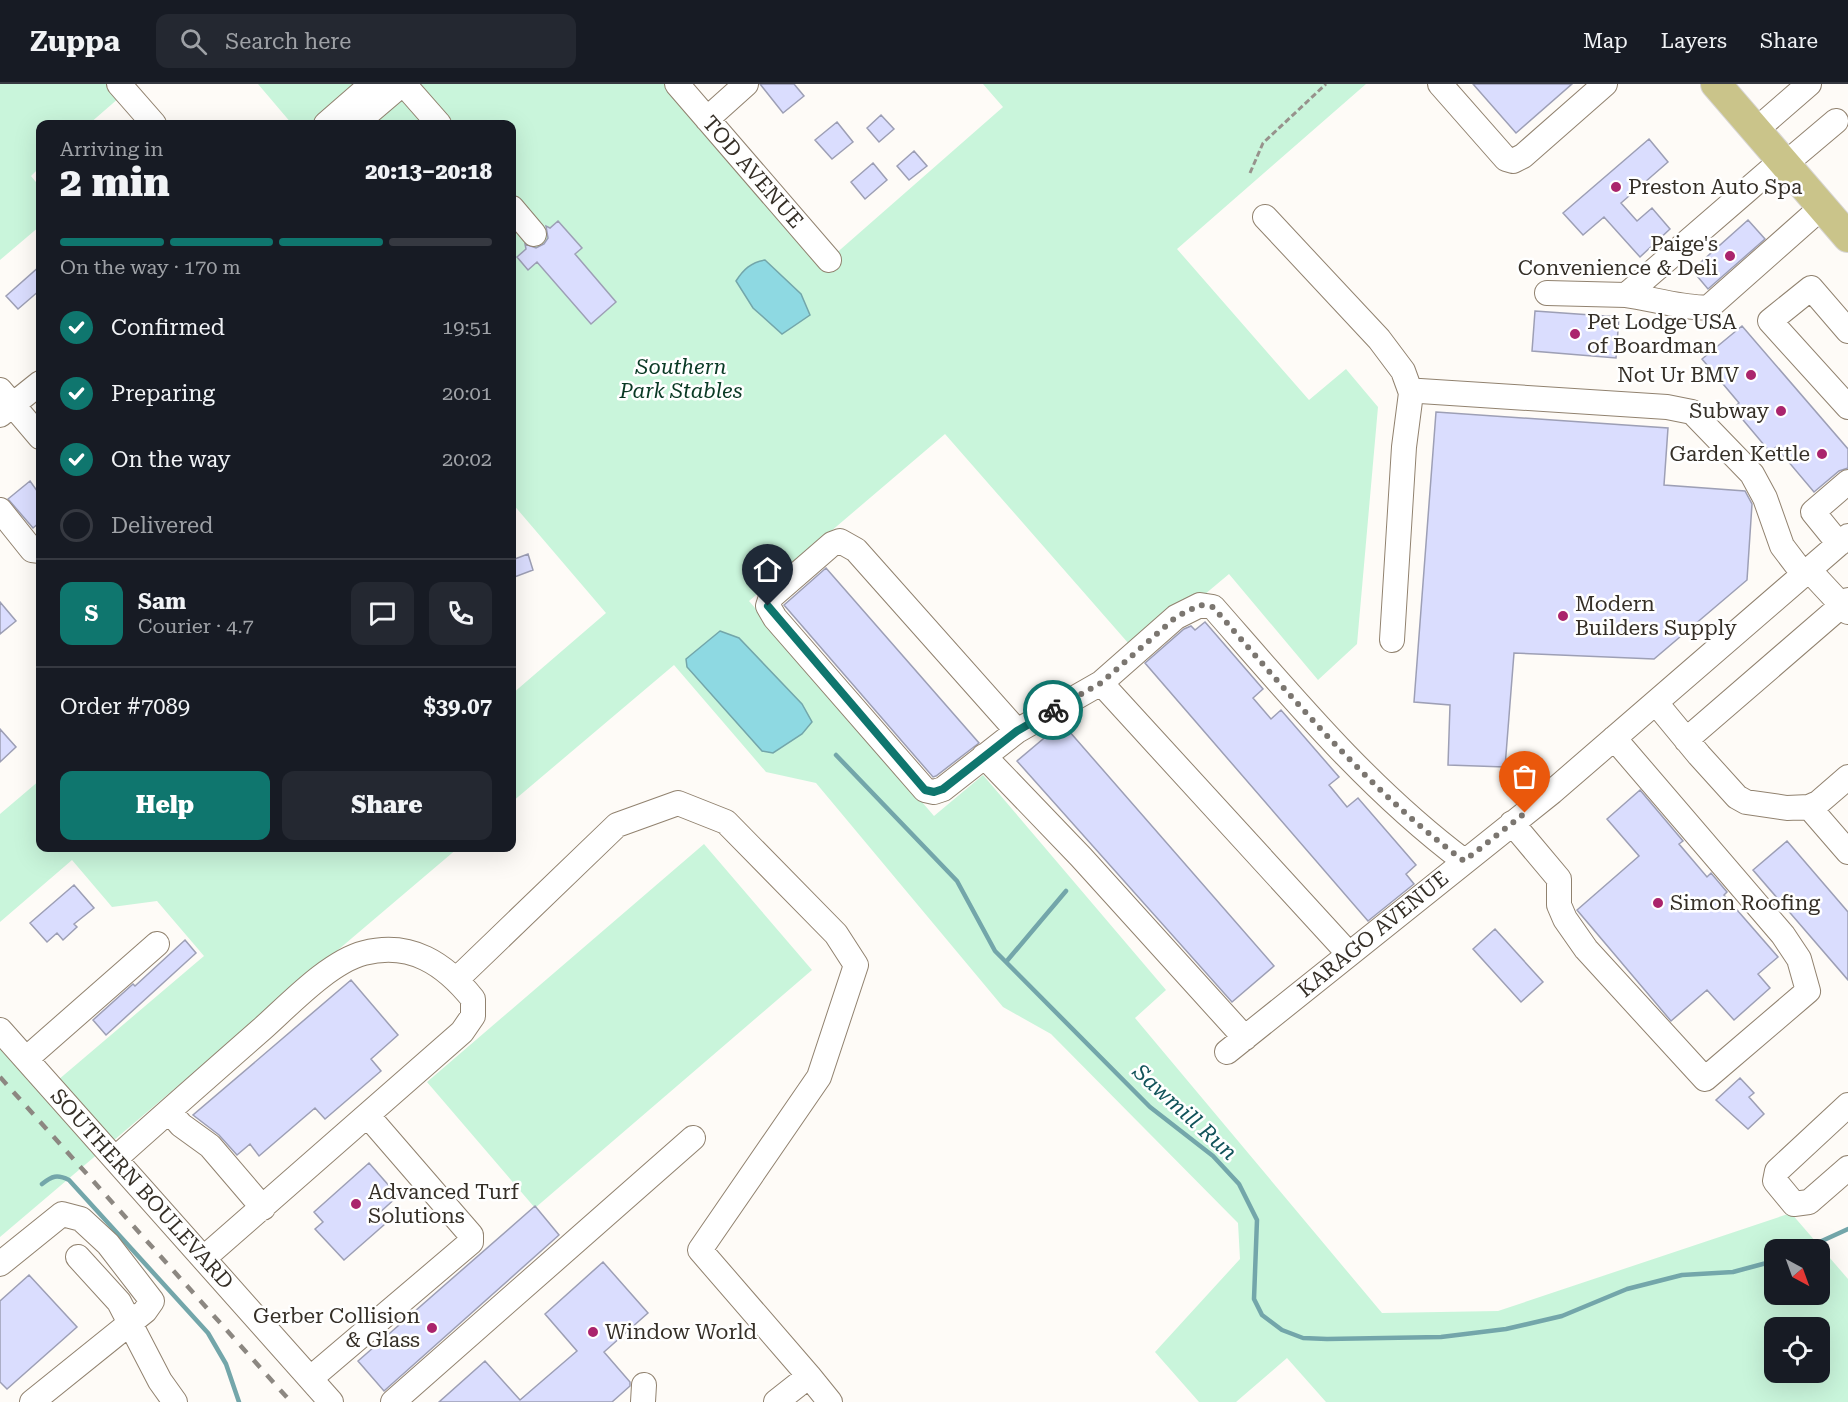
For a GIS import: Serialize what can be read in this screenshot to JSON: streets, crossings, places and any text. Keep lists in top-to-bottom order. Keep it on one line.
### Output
{"streets":{"street":["TOD AVENUE","KARAGO AVENUE","SOUTHERN BOULEVARD"]},"water":["Sawmill Run"],"parks":["Southern Park Stables"],"places":["Preston Auto Spa","Paige's Convenience & Deli","Pet Lodge USA of Boardman","Not Ur BMV","Subway","Garden Kettle","Modern Builders Supply","Simon Roofing","Advanced Turf Solutions","Gerber Collision & Glass","Window World"],"north":"bottom right","page":{"header":"Zuppa","search":"Search here","nav":["Map","Layers","Share"],"heading":["2 min","Arriving in","20:13–20:18"],"panel":["Sam","Courier · 4.7","Order #7089","$39.07"],"bar":"On the way · 170 m","list":[["Confirmed","19:51"],["Preparing","20:01"],["On the way","20:02"],"Delivered"],"round":"S","buttons":["Help","Share"]}}
